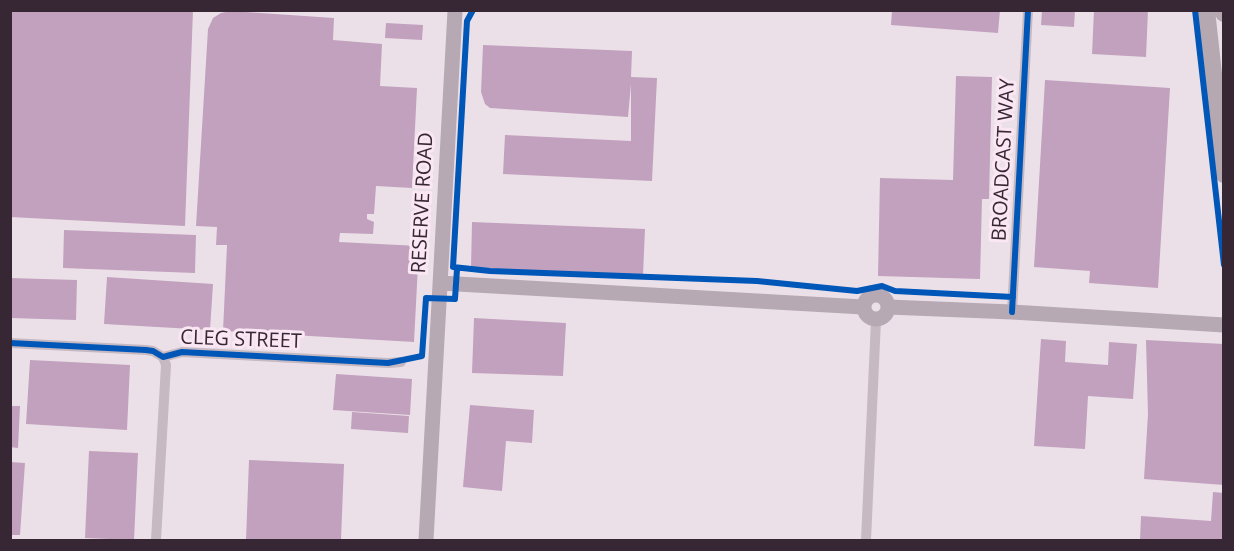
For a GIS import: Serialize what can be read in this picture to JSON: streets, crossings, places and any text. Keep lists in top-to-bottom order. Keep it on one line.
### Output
{"streets":{"street":["BROADCAST WAY","RESERVE ROAD","CLEG STREET"]}}
